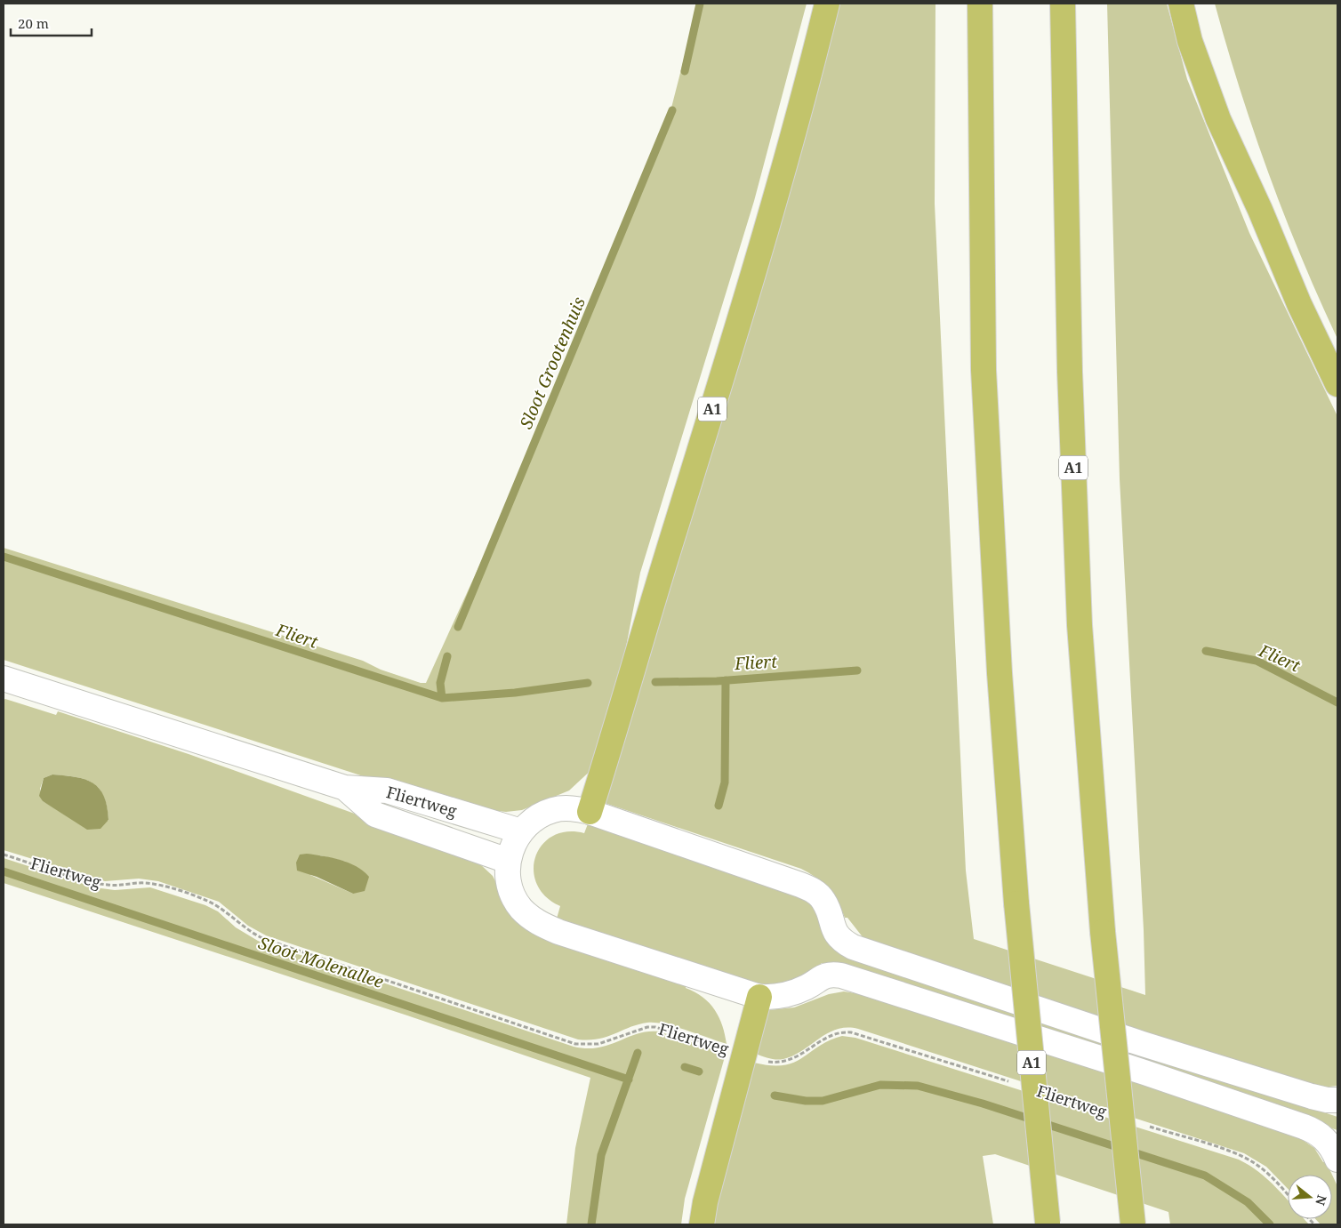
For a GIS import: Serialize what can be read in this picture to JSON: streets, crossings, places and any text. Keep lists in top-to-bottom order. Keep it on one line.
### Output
{"streets":{"highway":["A1"],"main road":["Fliertweg"]},"water":["Sloot Grootenhuis","Fliert","Sloot Molenallee"],"scale_bar":"20 m","north":"right"}
